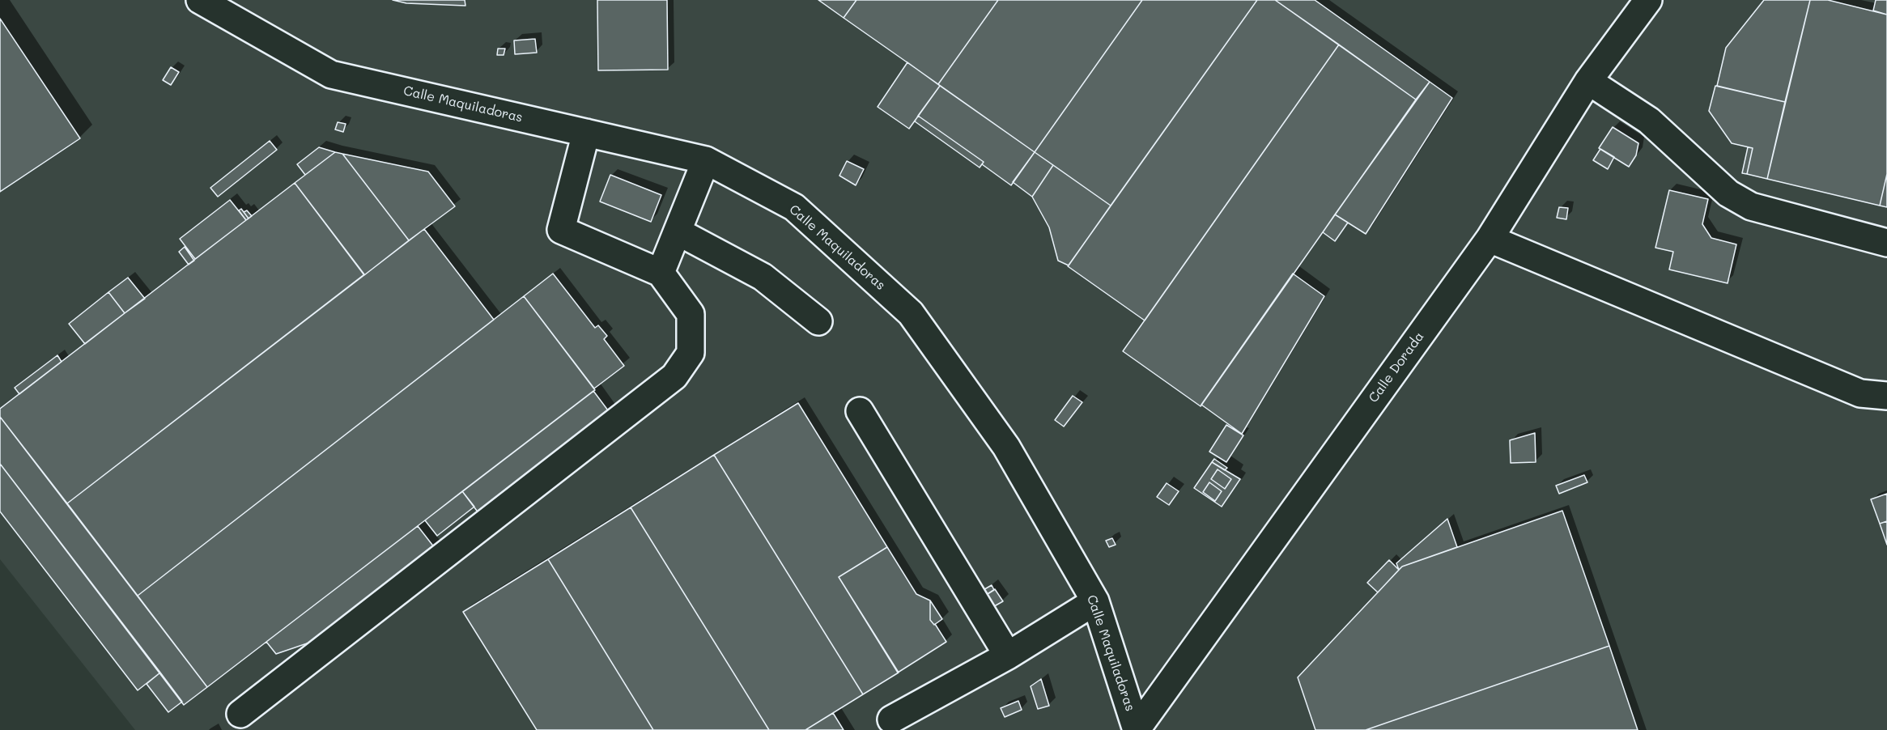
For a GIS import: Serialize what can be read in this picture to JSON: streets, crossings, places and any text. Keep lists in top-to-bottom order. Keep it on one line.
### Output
{"streets":{"street":["Calle Maquiladoras","Calle Dorada"]},"crossings":[["Calle Maquiladoras","Calle Dorada"]]}
